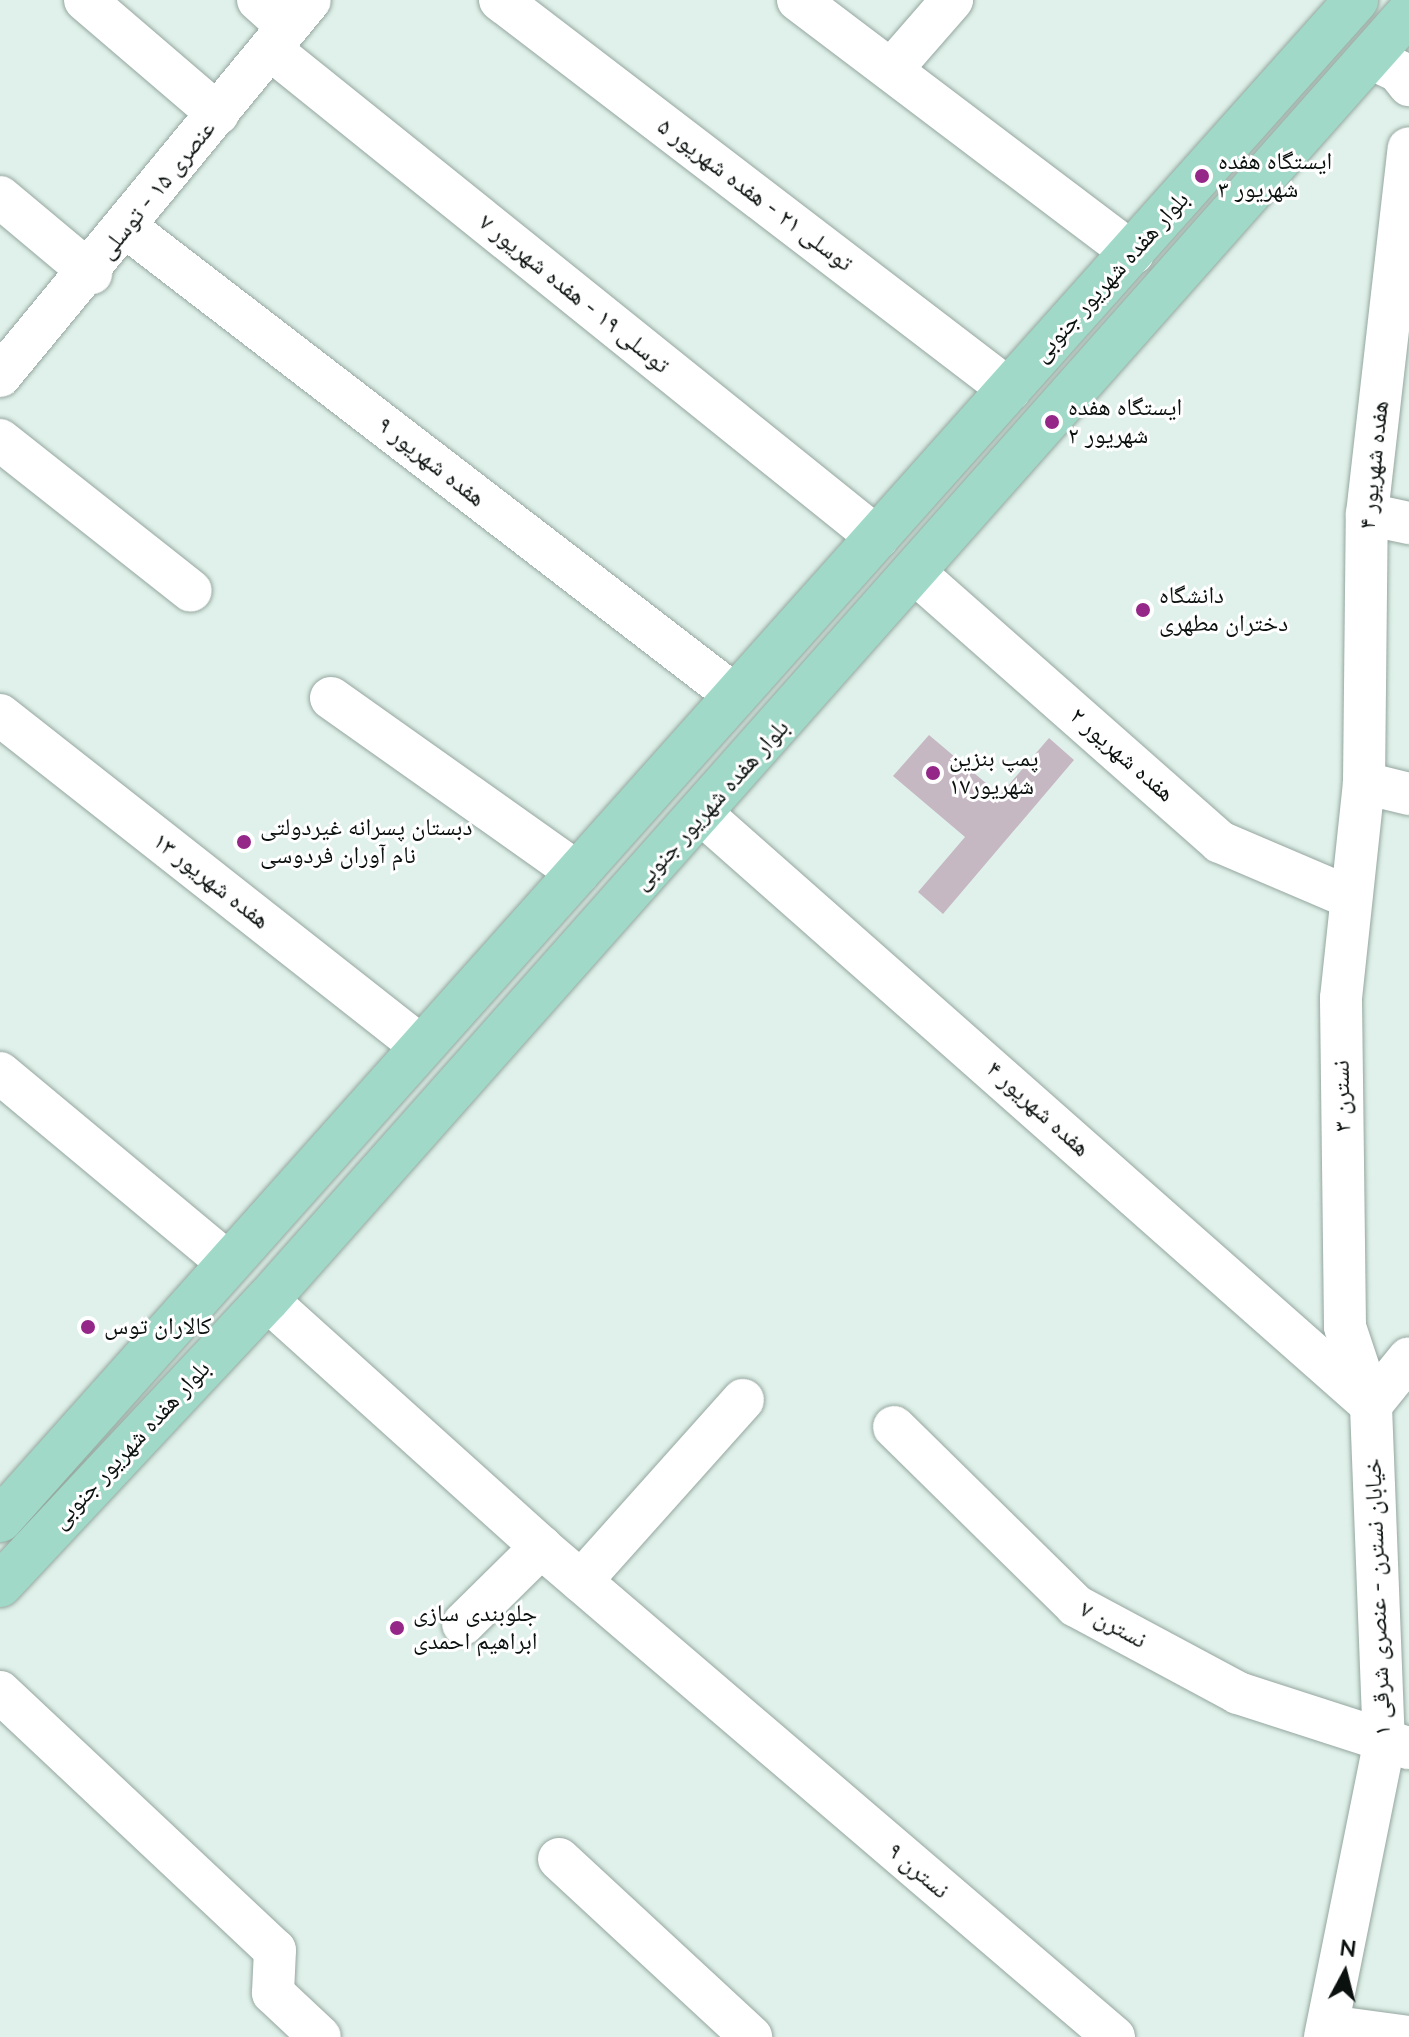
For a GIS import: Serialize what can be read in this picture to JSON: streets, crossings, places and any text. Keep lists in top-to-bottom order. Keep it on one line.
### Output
{"streets":{"main road":["بلوار هفده شهریور جنوبی"],"street":["عنصری ۱۵ - توسلی","توسلی ۲۱ - هفده شهریور ۵","توسلی ۱۹ - هفده شهریور ۷","هفده شهریور ۹","هفده شهریور ۴","هفده شهریور ۲","هفده شهریور ۱۳","نسترن ۳","خیابان نسترن - عنصری شرقی ۱","نسترن ۷","نسترن ۹"]},"crossings":[["عنصری ۱۵ - توسلی","توسلی ۱۹ - هفده شهریور ۷"],["عنصری ۱۵ - توسلی","هفده شهریور ۹"],["توسلی ۲۱ - هفده شهریور ۵","بلوار هفده شهریور جنوبی"],["بلوار هفده شهریور جنوبی","توسلی ۱۹ - هفده شهریور ۷"],["بلوار هفده شهریور جنوبی","هفده شهریور ۹"],["بلوار هفده شهریور جنوبی","هفده شهریور ۴"],["بلوار هفده شهریور جنوبی","هفده شهریور ۲"],["بلوار هفده شهریور جنوبی","هفده شهریور ۱۳"],["بلوار هفده شهریور جنوبی","نسترن ۹"],["هفده شهریور ۴","نسترن ۳"],["هفده شهریور ۴","خیابان نسترن - عنصری شرقی ۱"],["هفده شهریور ۲","نسترن ۳"],["نسترن ۳","خیابان نسترن - عنصری شرقی ۱"],["خیابان نسترن - عنصری شرقی ۱","نسترن ۷"]],"places":["ایستگاه هفده شهریور ۳","ایستگاه هفده شهریور ۲","دانشگاه دختران مطهری","پمپ بنزین ۱۷شهریور","دبستان پسرانه غیردولتی نام آوران فردوسی","كالاران توس","جلوبندی سازی ابراهیم احمدی"],"north":"top"}
